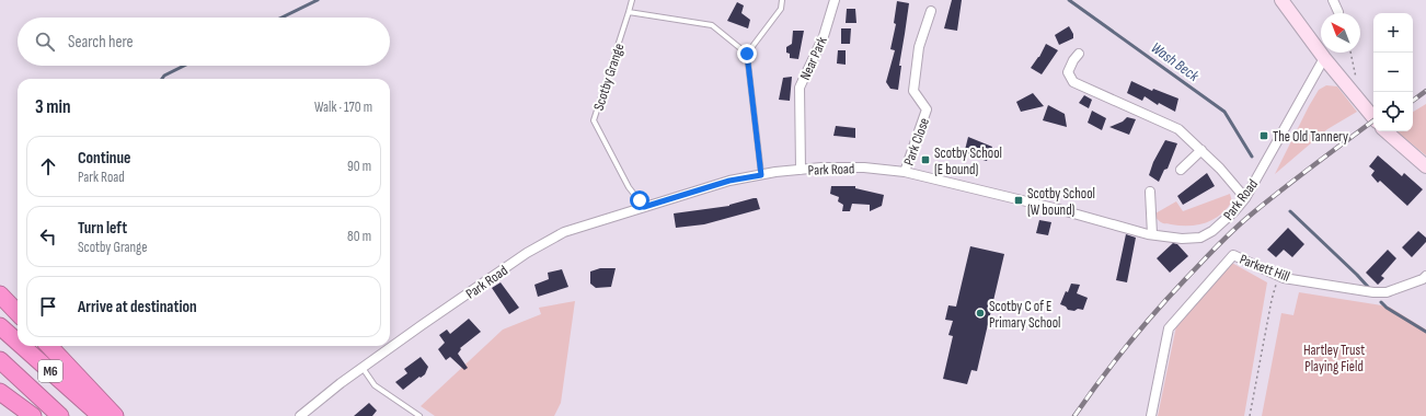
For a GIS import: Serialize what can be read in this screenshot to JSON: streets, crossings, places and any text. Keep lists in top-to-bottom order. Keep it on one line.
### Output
{"streets":{"highway":["M6"],"street":["Near Park","Park Close","Park Road","Parkett Hill"],"lane":["Scotby Grange"]},"crossings":[["Near Park","Park Road"],["Scotby Grange","Park Road"],["Park Close","Park Road"]],"water":["Wash Beck"],"parks":["Hartley Trust Playing Field"],"places":{"transit":["The Old Tannery","Scotby School (E bound)","Scotby School (W bound)"],"other":["Scotby C of E Primary School"]},"north":"top left","page":{"map_buttons":["+","−"],"search":"Search here","heading":["3 min","Walk · 170 m"],"list":[["Continue","Park Road","90 m"],["Turn left","Scotby Grange","80 m"],"Arrive at destination"]}}
